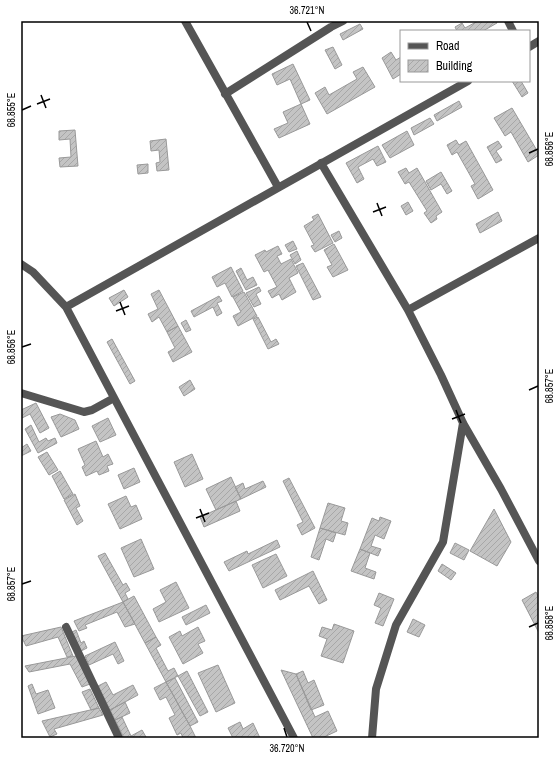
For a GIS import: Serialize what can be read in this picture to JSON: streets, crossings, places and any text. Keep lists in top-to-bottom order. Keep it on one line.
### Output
{"legend":["Road","Building"],"coordinates":["36.721°N","68.855°E","68.856°E","68.857°E","68.858°E","36.720°N"]}
